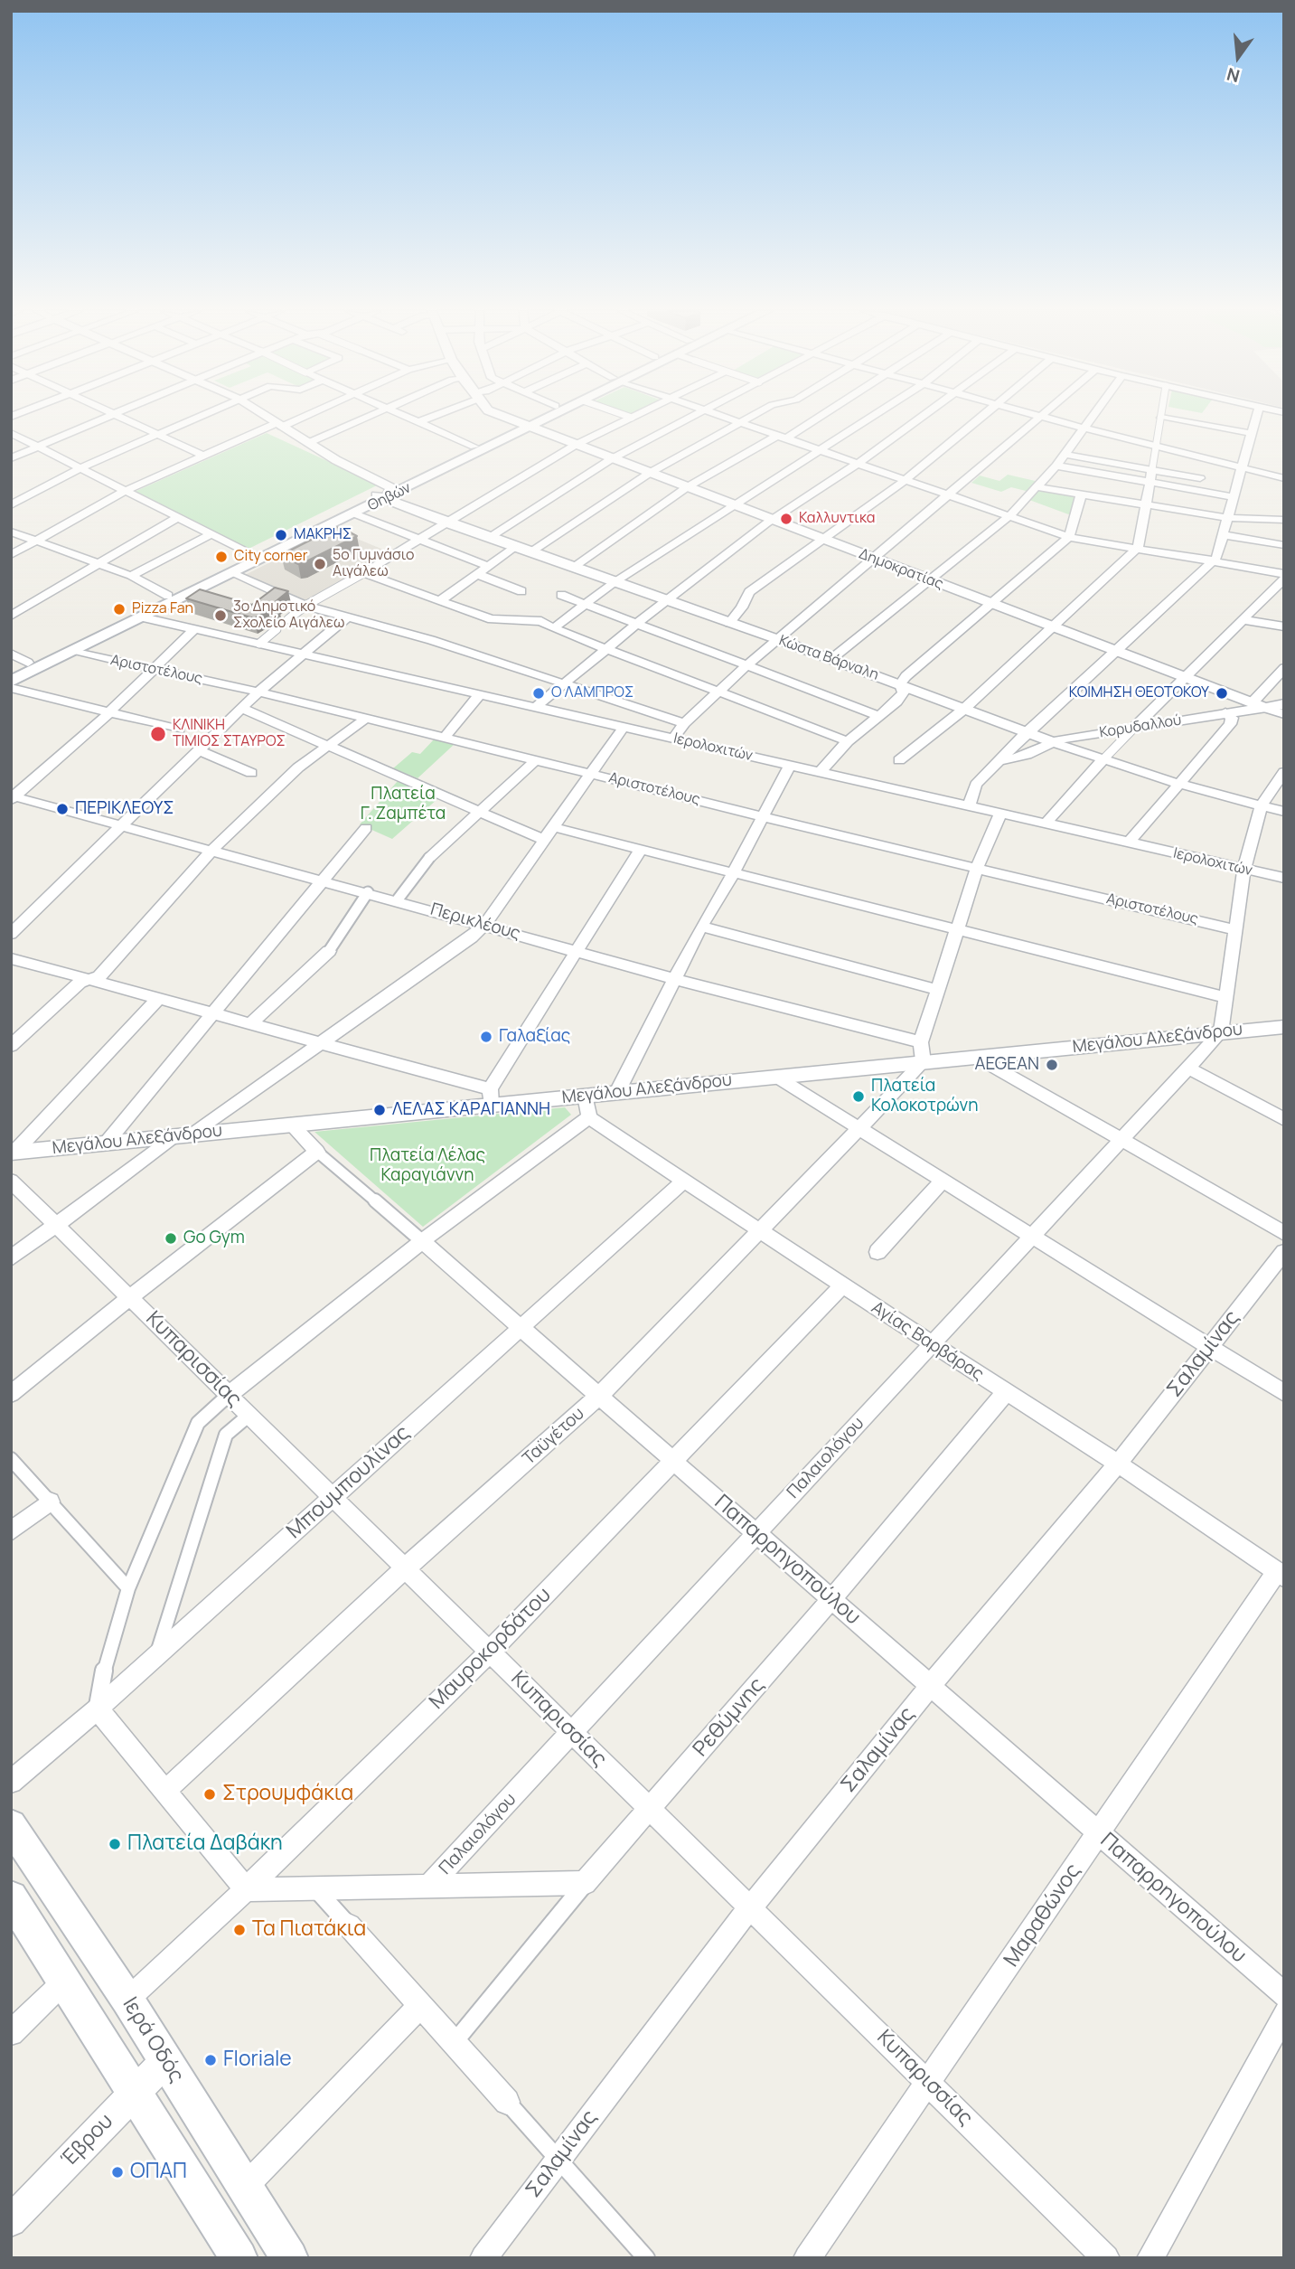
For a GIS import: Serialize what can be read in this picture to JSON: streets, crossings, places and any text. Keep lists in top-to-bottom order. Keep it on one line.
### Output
{"streets":{"main road":["Θηβών","Ιερά Οδός"],"street":["Δημοκρατίας","Κώστα Βάρναλη","Αριστοτέλους","Κορυδαλλού","Ιερολοχιτών","Περικλέους","Μεγάλου Αλεξάνδρου","Αγίας Βαρβάρας","Σαλαμίνας","Κυπαρισσίας","Ταϋγέτου","Παλαιολόγου","Μπουμπουλίνας","Παπαρρηγοπούλου","Μαυροκορδάτου","Ρεθύμνης","Μαραθώνος","Έβρου"]},"crossings":[["Θηβών","Δημοκρατίας"],["Θηβών","Κώστα Βάρναλη"],["Θηβών","Αριστοτέλους"],["Θηβών","Ιερολοχιτών"],["Δημοκρατίας","Κορυδαλλού"],["Κώστα Βάρναλη","Κορυδαλλού"],["Μεγάλου Αλεξάνδρου","Ταϋγέτου"],["Μεγάλου Αλεξάνδρου","Παλαιολόγου"],["Μεγάλου Αλεξάνδρου","Παπαρρηγοπούλου"],["Αγίας Βαρβάρας","Σαλαμίνας"],["Αγίας Βαρβάρας","Ταϋγέτου"],["Αγίας Βαρβάρας","Παλαιολόγου"],["Αγίας Βαρβάρας","Μπουμπουλίνας"],["Αγίας Βαρβάρας","Μαυροκορδάτου"],["Αγίας Βαρβάρας","Ρεθύμνης"],["Αγίας Βαρβάρας","Μαραθώνος"],["Σαλαμίνας","Κυπαρισσίας"],["Σαλαμίνας","Παπαρρηγοπούλου"],["Κυπαρισσίας","Ταϋγέτου"],["Κυπαρισσίας","Παλαιολόγου"],["Κυπαρισσίας","Μπουμπουλίνας"],["Κυπαρισσίας","Μαυροκορδάτου"],["Κυπαρισσίας","Ρεθύμνης"],["Κυπαρισσίας","Μαραθώνος"],["Ταϋγέτου","Παπαρρηγοπούλου"],["Παλαιολόγου","Παπαρρηγοπούλου"],["Μπουμπουλίνας","Παπαρρηγοπούλου"],["Παπαρρηγοπούλου","Μαυροκορδάτου"],["Παπαρρηγοπούλου","Ρεθύμνης"],["Παπαρρηγοπούλου","Μαραθώνος"],["Μαυροκορδάτου","Ιερά Οδός"],["Ιερά Οδός","Έβρου"]],"parks":["Πλατεία Γ. Ζαμπέτα","Πλατεία Λέλας Καραγιάννη"],"places":["Καλλυντικα","ΜΑΚΡΗΣ","City corner","5ο Γυμνάσιο Αιγάλεω","Pizza Fan","3ο Δημοτικό Σχολείο Αιγάλεω","Ο ΛΑΜΠΡΟΣ","ΚΟΙΜΗΣΗ ΘΕΟΤΟΚΟΥ","ΚΛΙΝΙΚΗ ΤΙΜΙΟΣ ΣΤΑΥΡΟΣ","ΠΕΡΙΚΛΕΟΥΣ","Γαλαξίας","AEGEAN","Πλατεία Κολοκοτρώνη","ΛΕΛΑΣ ΚΑΡΑΓΙΑΝΝΗ","Go Gym","Στρουμφάκια","Πλατεία Δαβάκη","Τα Πιατάκια","Floriale","ΟΠΑΠ"],"north":"bottom"}
